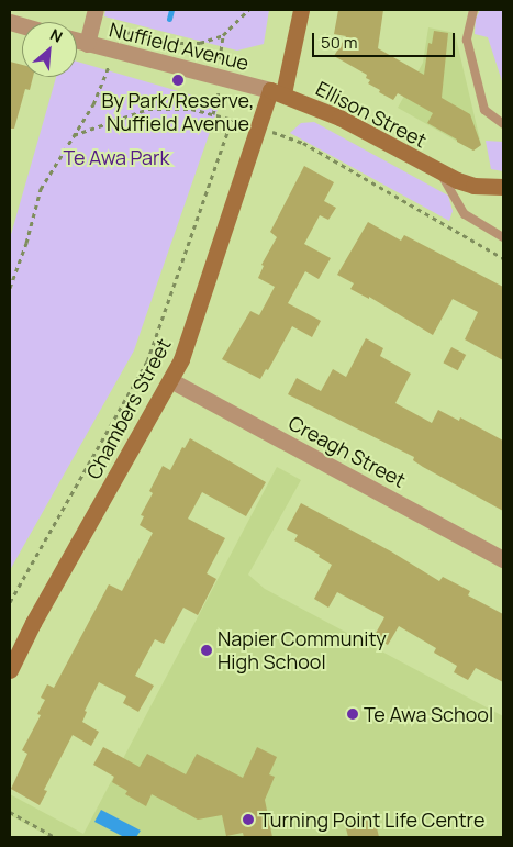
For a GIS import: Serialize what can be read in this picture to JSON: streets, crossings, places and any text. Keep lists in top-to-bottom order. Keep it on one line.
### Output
{"streets":{"main road":["Ellison Street","Chambers Street"],"street":["Nuffield Avenue","Creagh Street"]},"crossings":[["Nuffield Avenue","Ellison Street"],["Nuffield Avenue","Chambers Street"],["Ellison Street","Chambers Street"],["Chambers Street","Creagh Street"]],"parks":["Te Awa Park"],"places":["By Park/Reserve, Nuffield Avenue","Napier Community High School","Te Awa School","Turning Point Life Centre"],"scale_bar":"50 m","north":"top right"}
